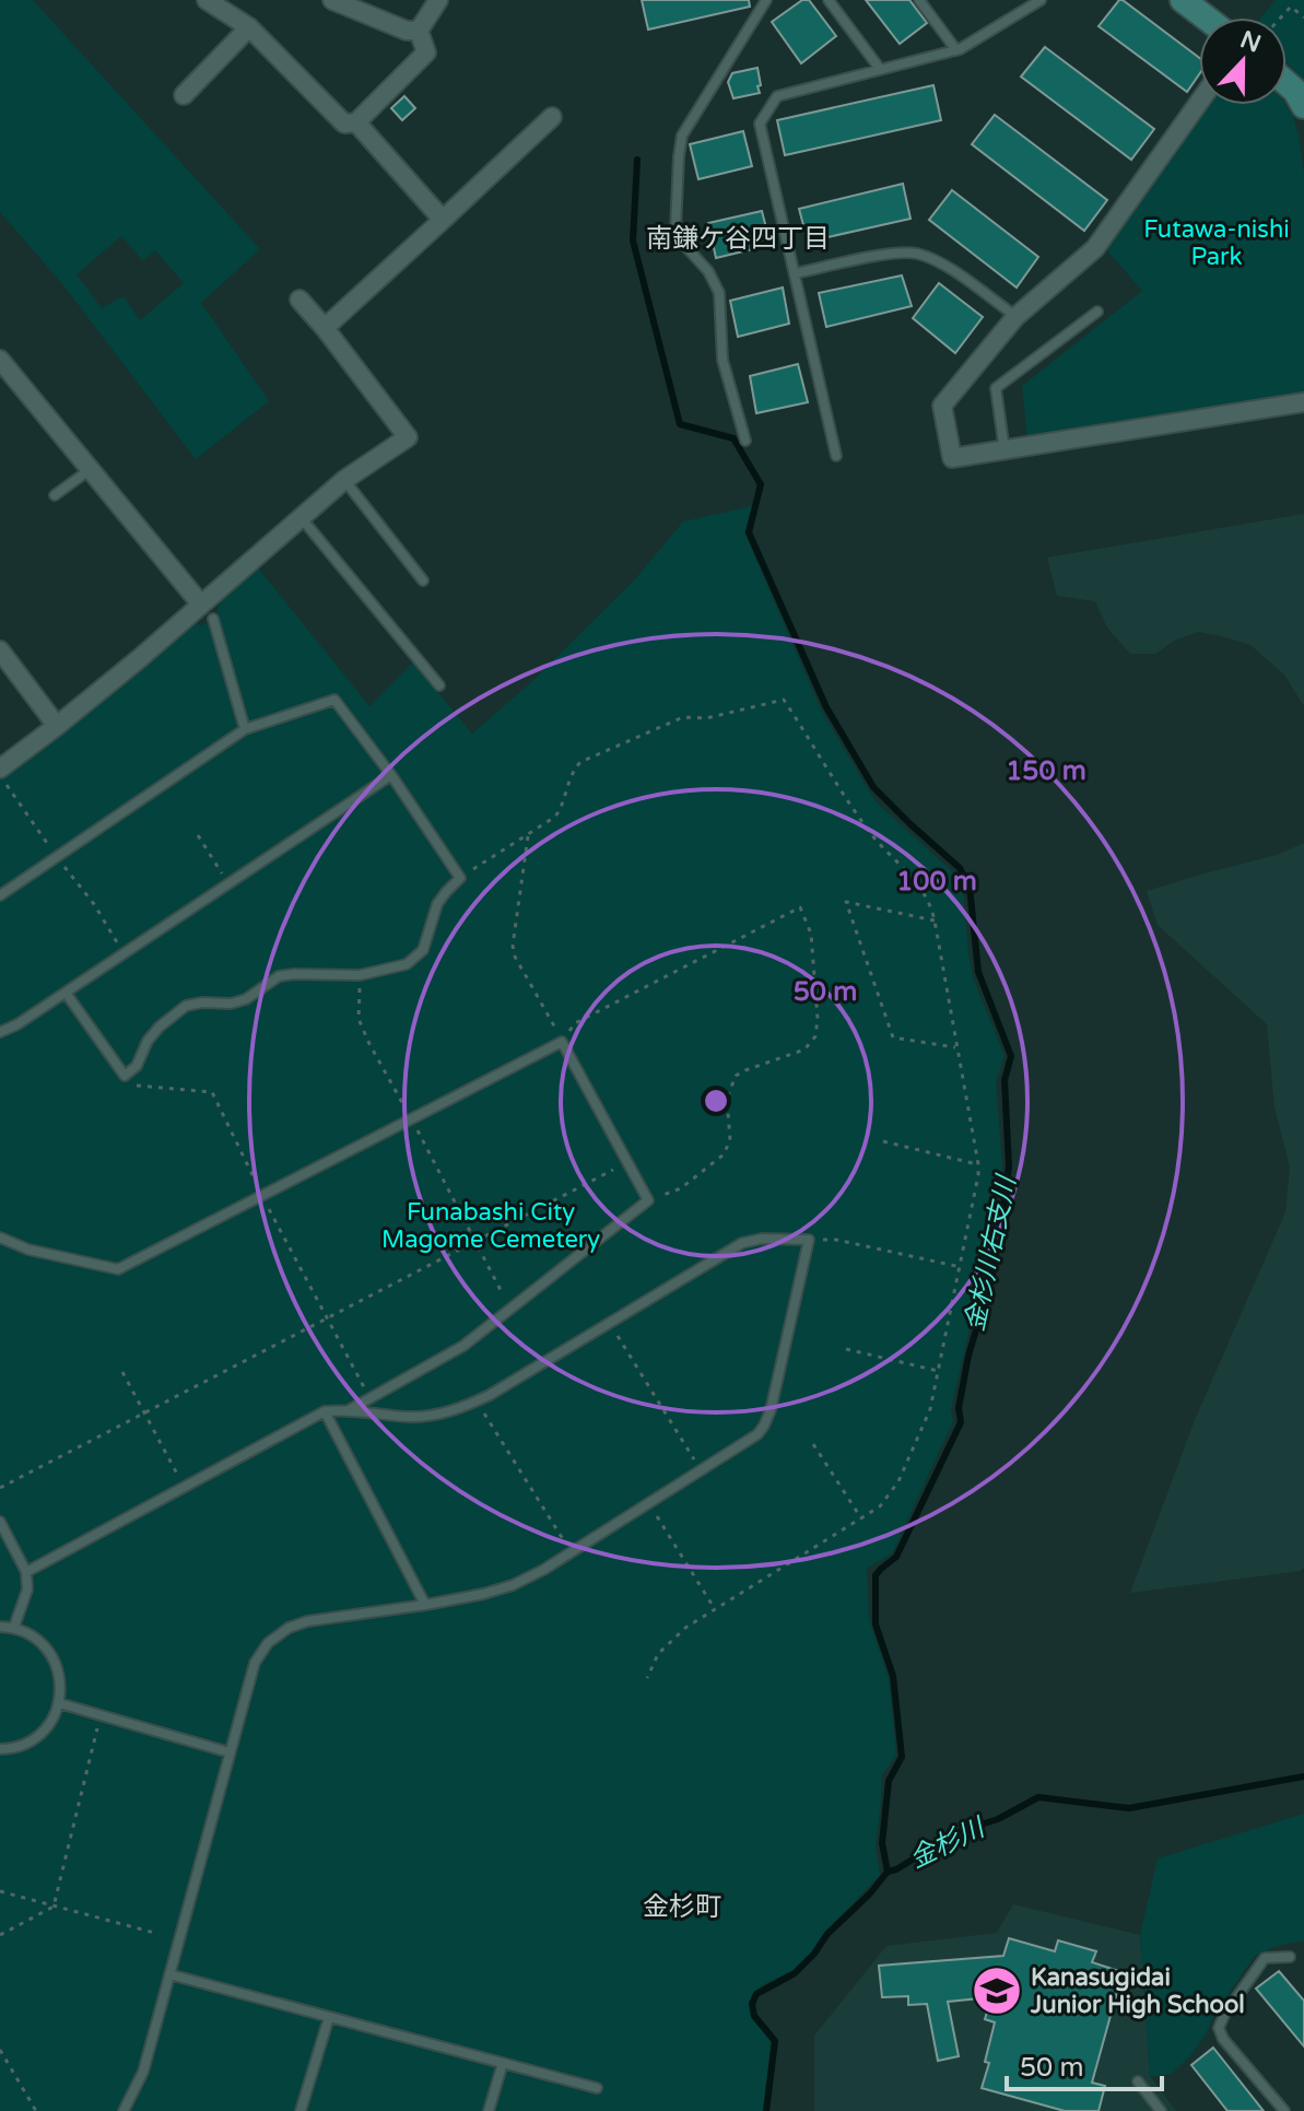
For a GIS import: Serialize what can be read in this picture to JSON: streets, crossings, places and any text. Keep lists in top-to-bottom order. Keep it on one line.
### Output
{"districts":["南鎌ケ谷四丁目","金杉町"],"water":["金杉川右支川","金杉川"],"parks":["Futawa-nishi Park","Funabashi City Magome Cemetery"],"places":{"school or university":["Kanasugidai Junior High School"]},"scale_bar":"50 m","north":"top","rings":["150 m","100 m","50 m"]}
